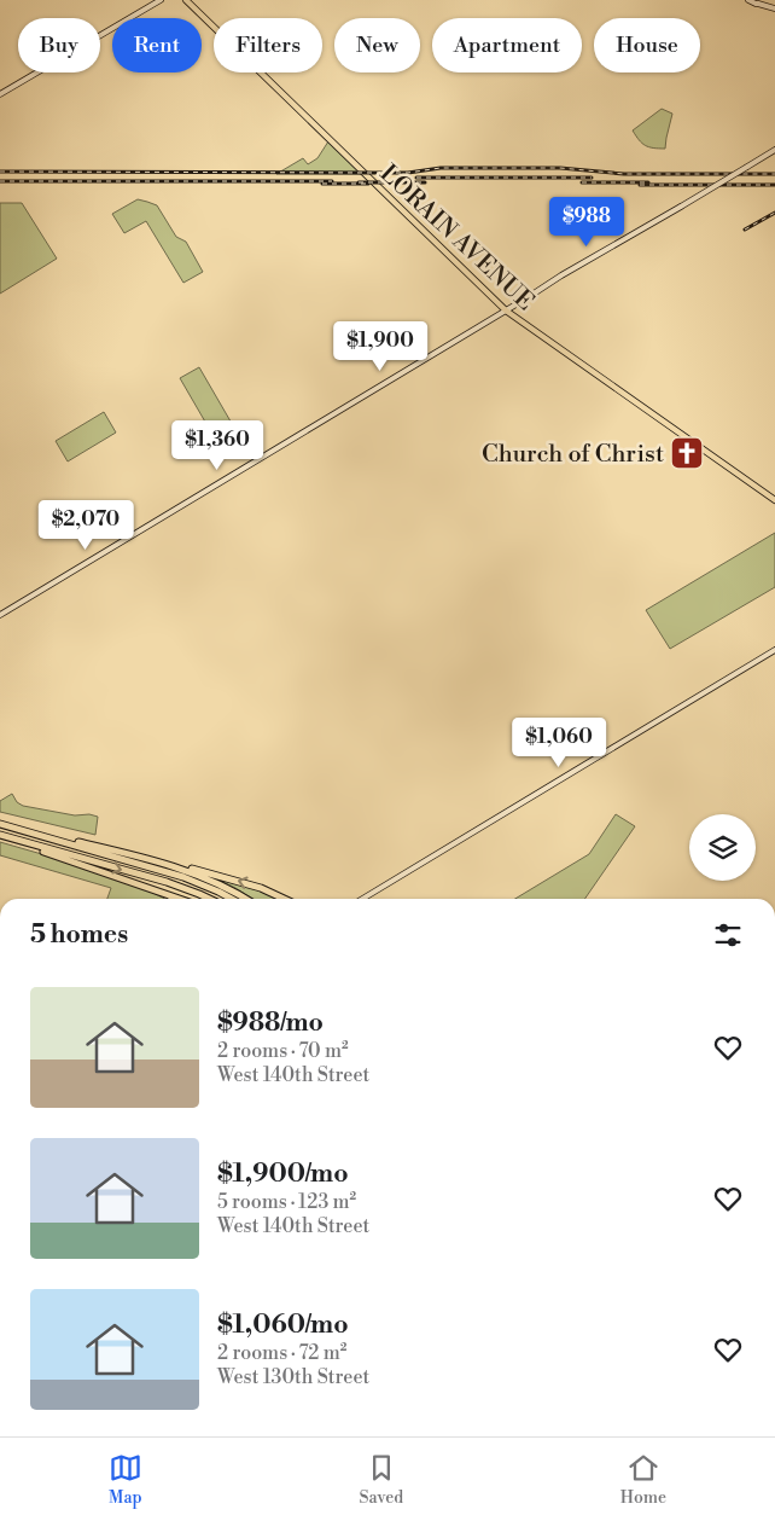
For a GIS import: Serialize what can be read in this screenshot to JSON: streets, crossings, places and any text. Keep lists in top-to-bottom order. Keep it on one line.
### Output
{"streets":{"main road":["LORAIN AVENUE"]},"places":{"church":["Church of Christ"]},"page":{"chip":["Buy","Rent","Filters","New","Apartment","House"],"price":["$988","$1,900","$1,360","$2,070","$1,060"],"heading":"5 homes","list":[{"name":"$988/mo","note":"2 rooms · 70 m² · West 140th Street"},{"name":"$1,900/mo","note":"5 rooms · 123 m² · West 140th Street"},{"name":"$1,060/mo","note":"2 rooms · 72 m² · West 130th Street"}],"tabs":["Map","Saved","Home"]}}
